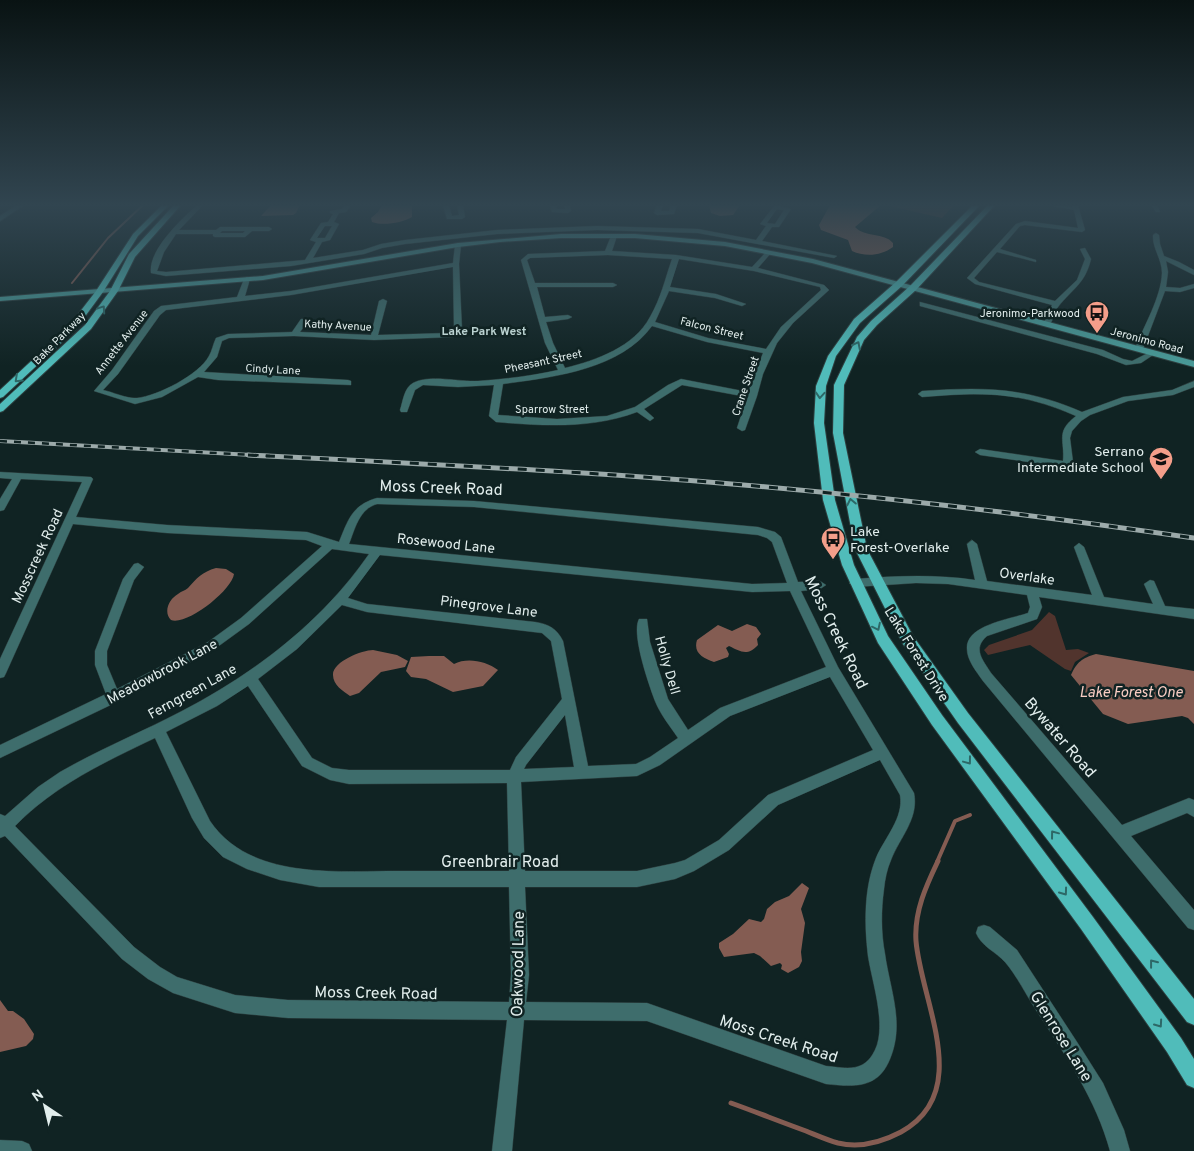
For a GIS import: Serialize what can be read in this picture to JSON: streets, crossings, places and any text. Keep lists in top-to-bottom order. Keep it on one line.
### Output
{"streets":{"main road":["Bake Parkway","Jeronimo Road","Lake Forest Drive"],"street":["Kathy Avenue","Falcon Street","Annette Avenue","Pheasant Street","Cindy Lane","Crane Street","Sparrow Street","Moss Creek Road","Rosewood Lane","Mosscreek Road","Overlake","Pinegrove Lane","Holly Dell","Meadowbrook Lane","Ferngreen Lane","Bywater Road","Greenbrair Road","Oakwood Lane","Glenrose Lane"]},"crossings":[["Kathy Avenue","Cindy Lane"],["Falcon Street","Pheasant Street"],["Falcon Street","Crane Street"],["Bake Parkway","Jeronimo Road"],["Jeronimo Road","Lake Forest Drive"],["Pheasant Street","Sparrow Street"],["Crane Street","Sparrow Street"],["Moss Creek Road","Rosewood Lane"],["Moss Creek Road","Meadowbrook Lane"],["Moss Creek Road","Ferngreen Lane"],["Moss Creek Road","Greenbrair Road"],["Moss Creek Road","Oakwood Lane"],["Rosewood Lane","Mosscreek Road"],["Rosewood Lane","Meadowbrook Lane"],["Rosewood Lane","Ferngreen Lane"],["Overlake","Lake Forest Drive"],["Overlake","Bywater Road"],["Pinegrove Lane","Ferngreen Lane"],["Ferngreen Lane","Greenbrair Road"],["Greenbrair Road","Oakwood Lane"]],"districts":["Lake Park West"],"water":["Lake Forest One"],"places":{"bus stop":["Jeronimo-Parkwood","Lake Forest-Overlake"],"school or university":["Serrano Intermediate School"]},"north":"top left"}
